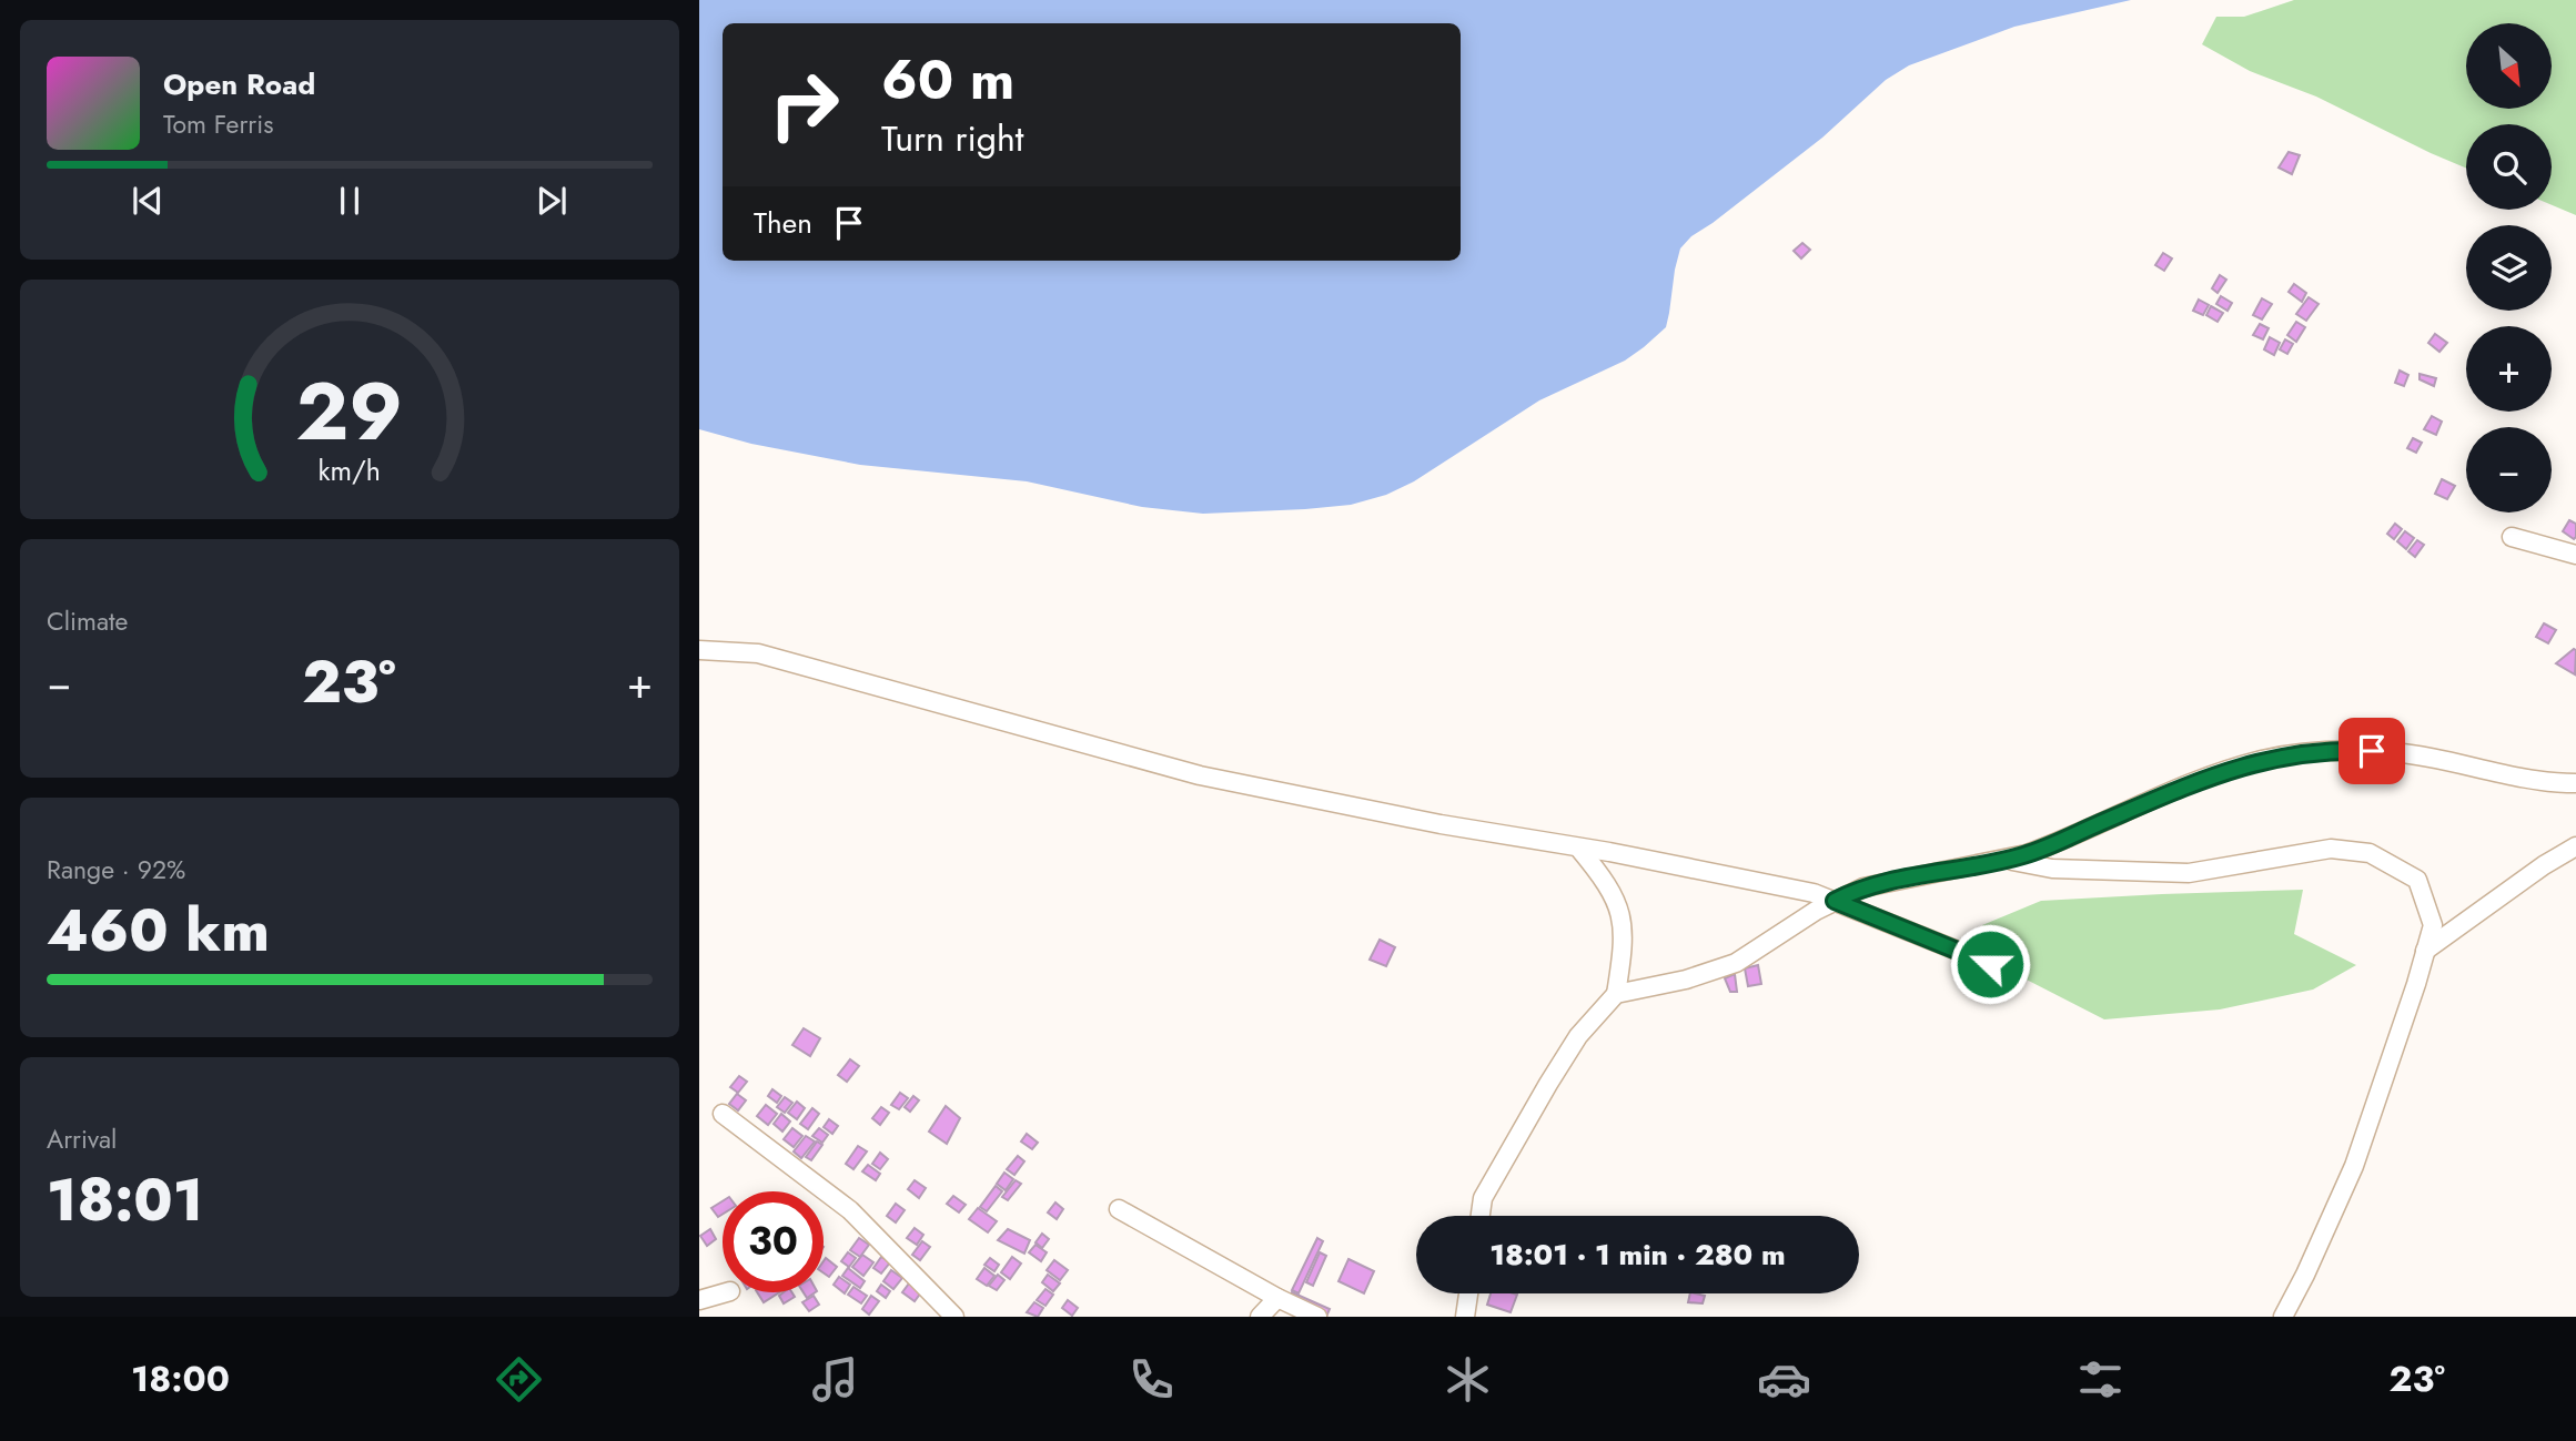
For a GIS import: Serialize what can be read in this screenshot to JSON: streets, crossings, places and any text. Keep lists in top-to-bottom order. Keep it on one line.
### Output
{"north":"bottom right","page":{"map_buttons":["+","−"],"turn":["60 m","Turn right"],"song":["Open Road","Tom Ferris"],"then":"Then","tile":["Climate",["Range · 92%","460 km"],["Arrival","18:01"]],"heat":["−","23°","+"],"limit":"30","trip":"18:01 · 1 min · 280 m","tabs":["18:00","23°"],"gauge":["29","km/h"]}}
